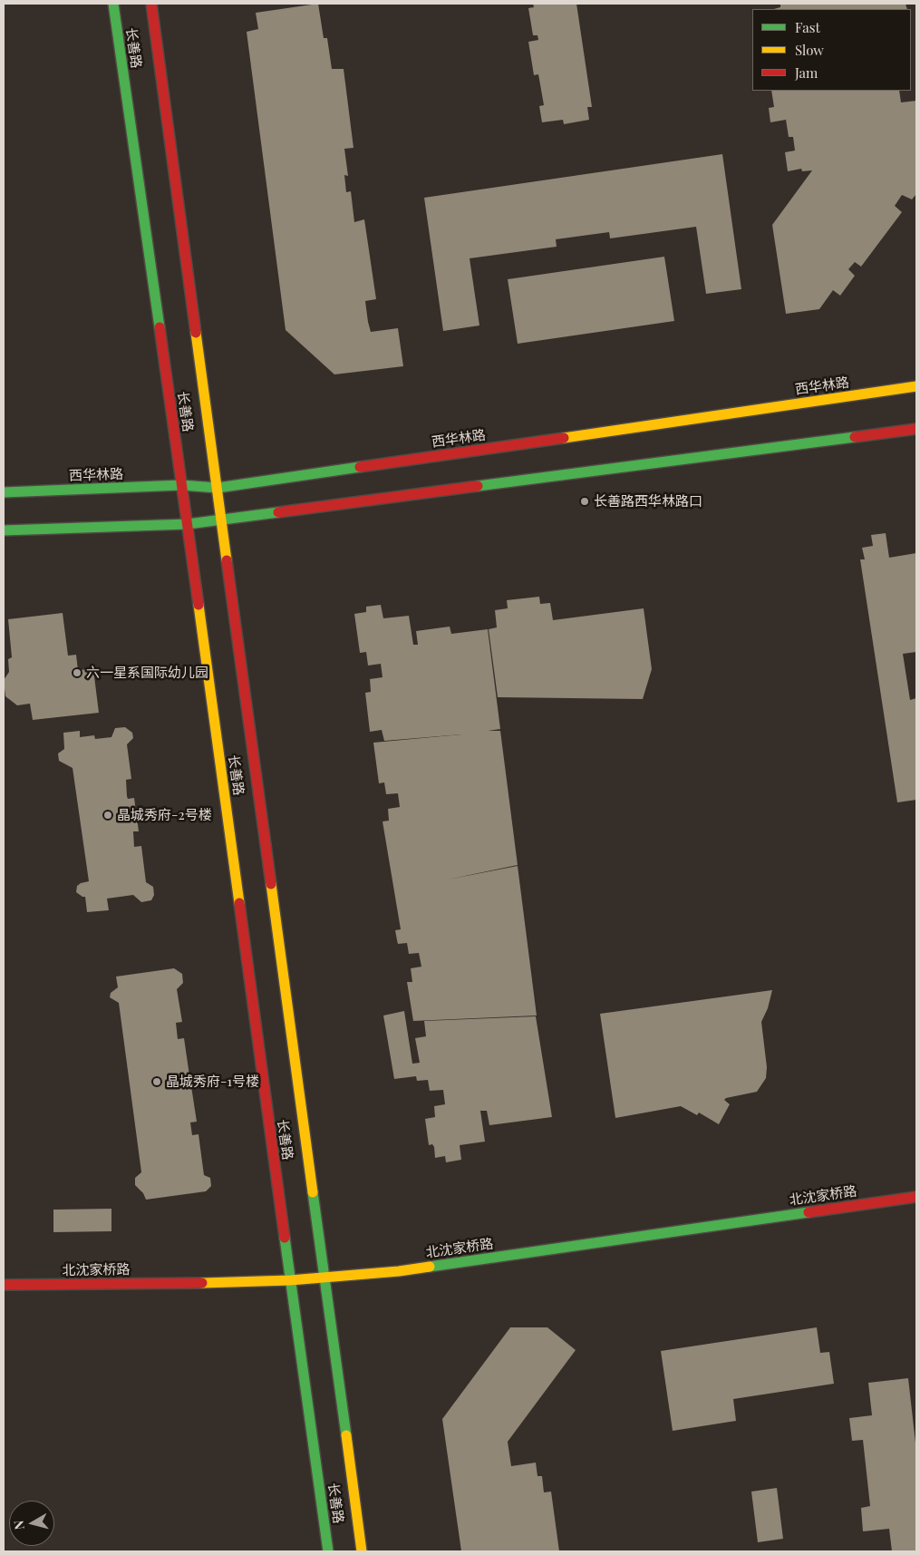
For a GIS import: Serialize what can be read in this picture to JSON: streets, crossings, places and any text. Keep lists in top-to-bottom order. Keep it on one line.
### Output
{"streets":{"street":["长善路","西华林路","北沈家桥路"]},"crossings":[["长善路","西华林路"],["长善路","北沈家桥路"]],"places":["长善路西华林路口","六一星系国际幼儿园","晶城秀府-2号楼","晶城秀府-1号楼"],"legend":["Fast","Slow","Jam"],"north":"left"}
